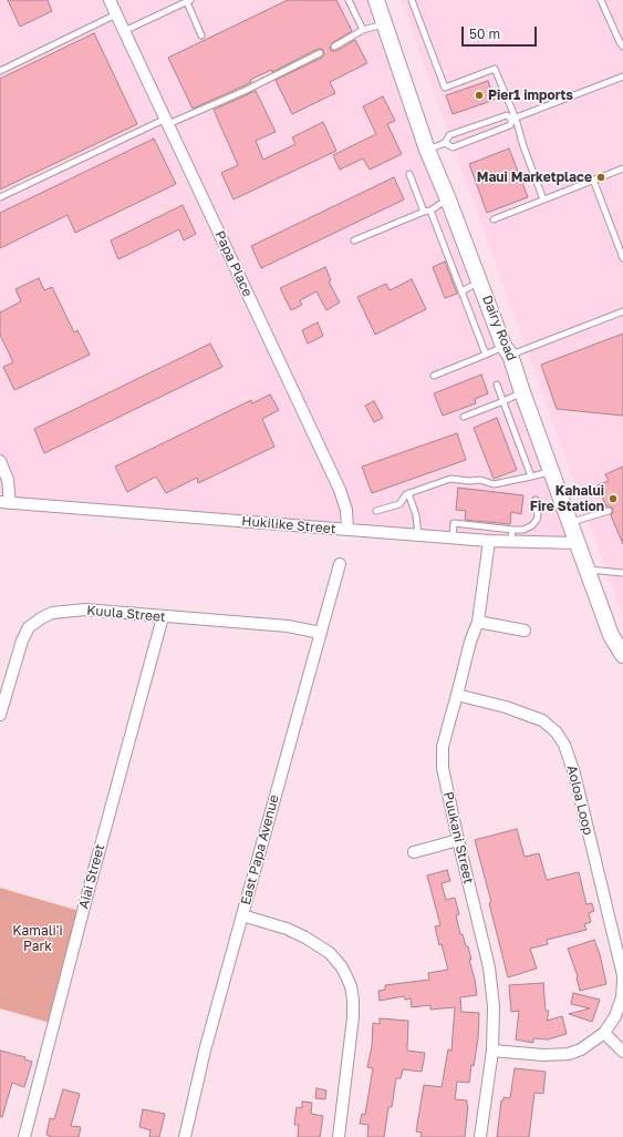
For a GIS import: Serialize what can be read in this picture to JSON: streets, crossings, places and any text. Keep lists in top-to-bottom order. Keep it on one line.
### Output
{"streets":{"main road":["Dairy Road"],"street":["Papa Place","Hukilike Street","Kuula Street","Aoloa Loop","Puukani Street","East Papa Avenue","Aiai Street"]},"crossings":[["Papa Place","Hukilike Street"],["Dairy Road","Hukilike Street"],["Hukilike Street","Puukani Street"],["Kuula Street","East Papa Avenue"],["Kuula Street","Aiai Street"],["Aoloa Loop","Puukani Street"]],"parks":["Kamali'i Park"],"places":["Pier1 imports","Maui Marketplace","Kahalui Fire Station"],"scale_bar":"50 m"}
